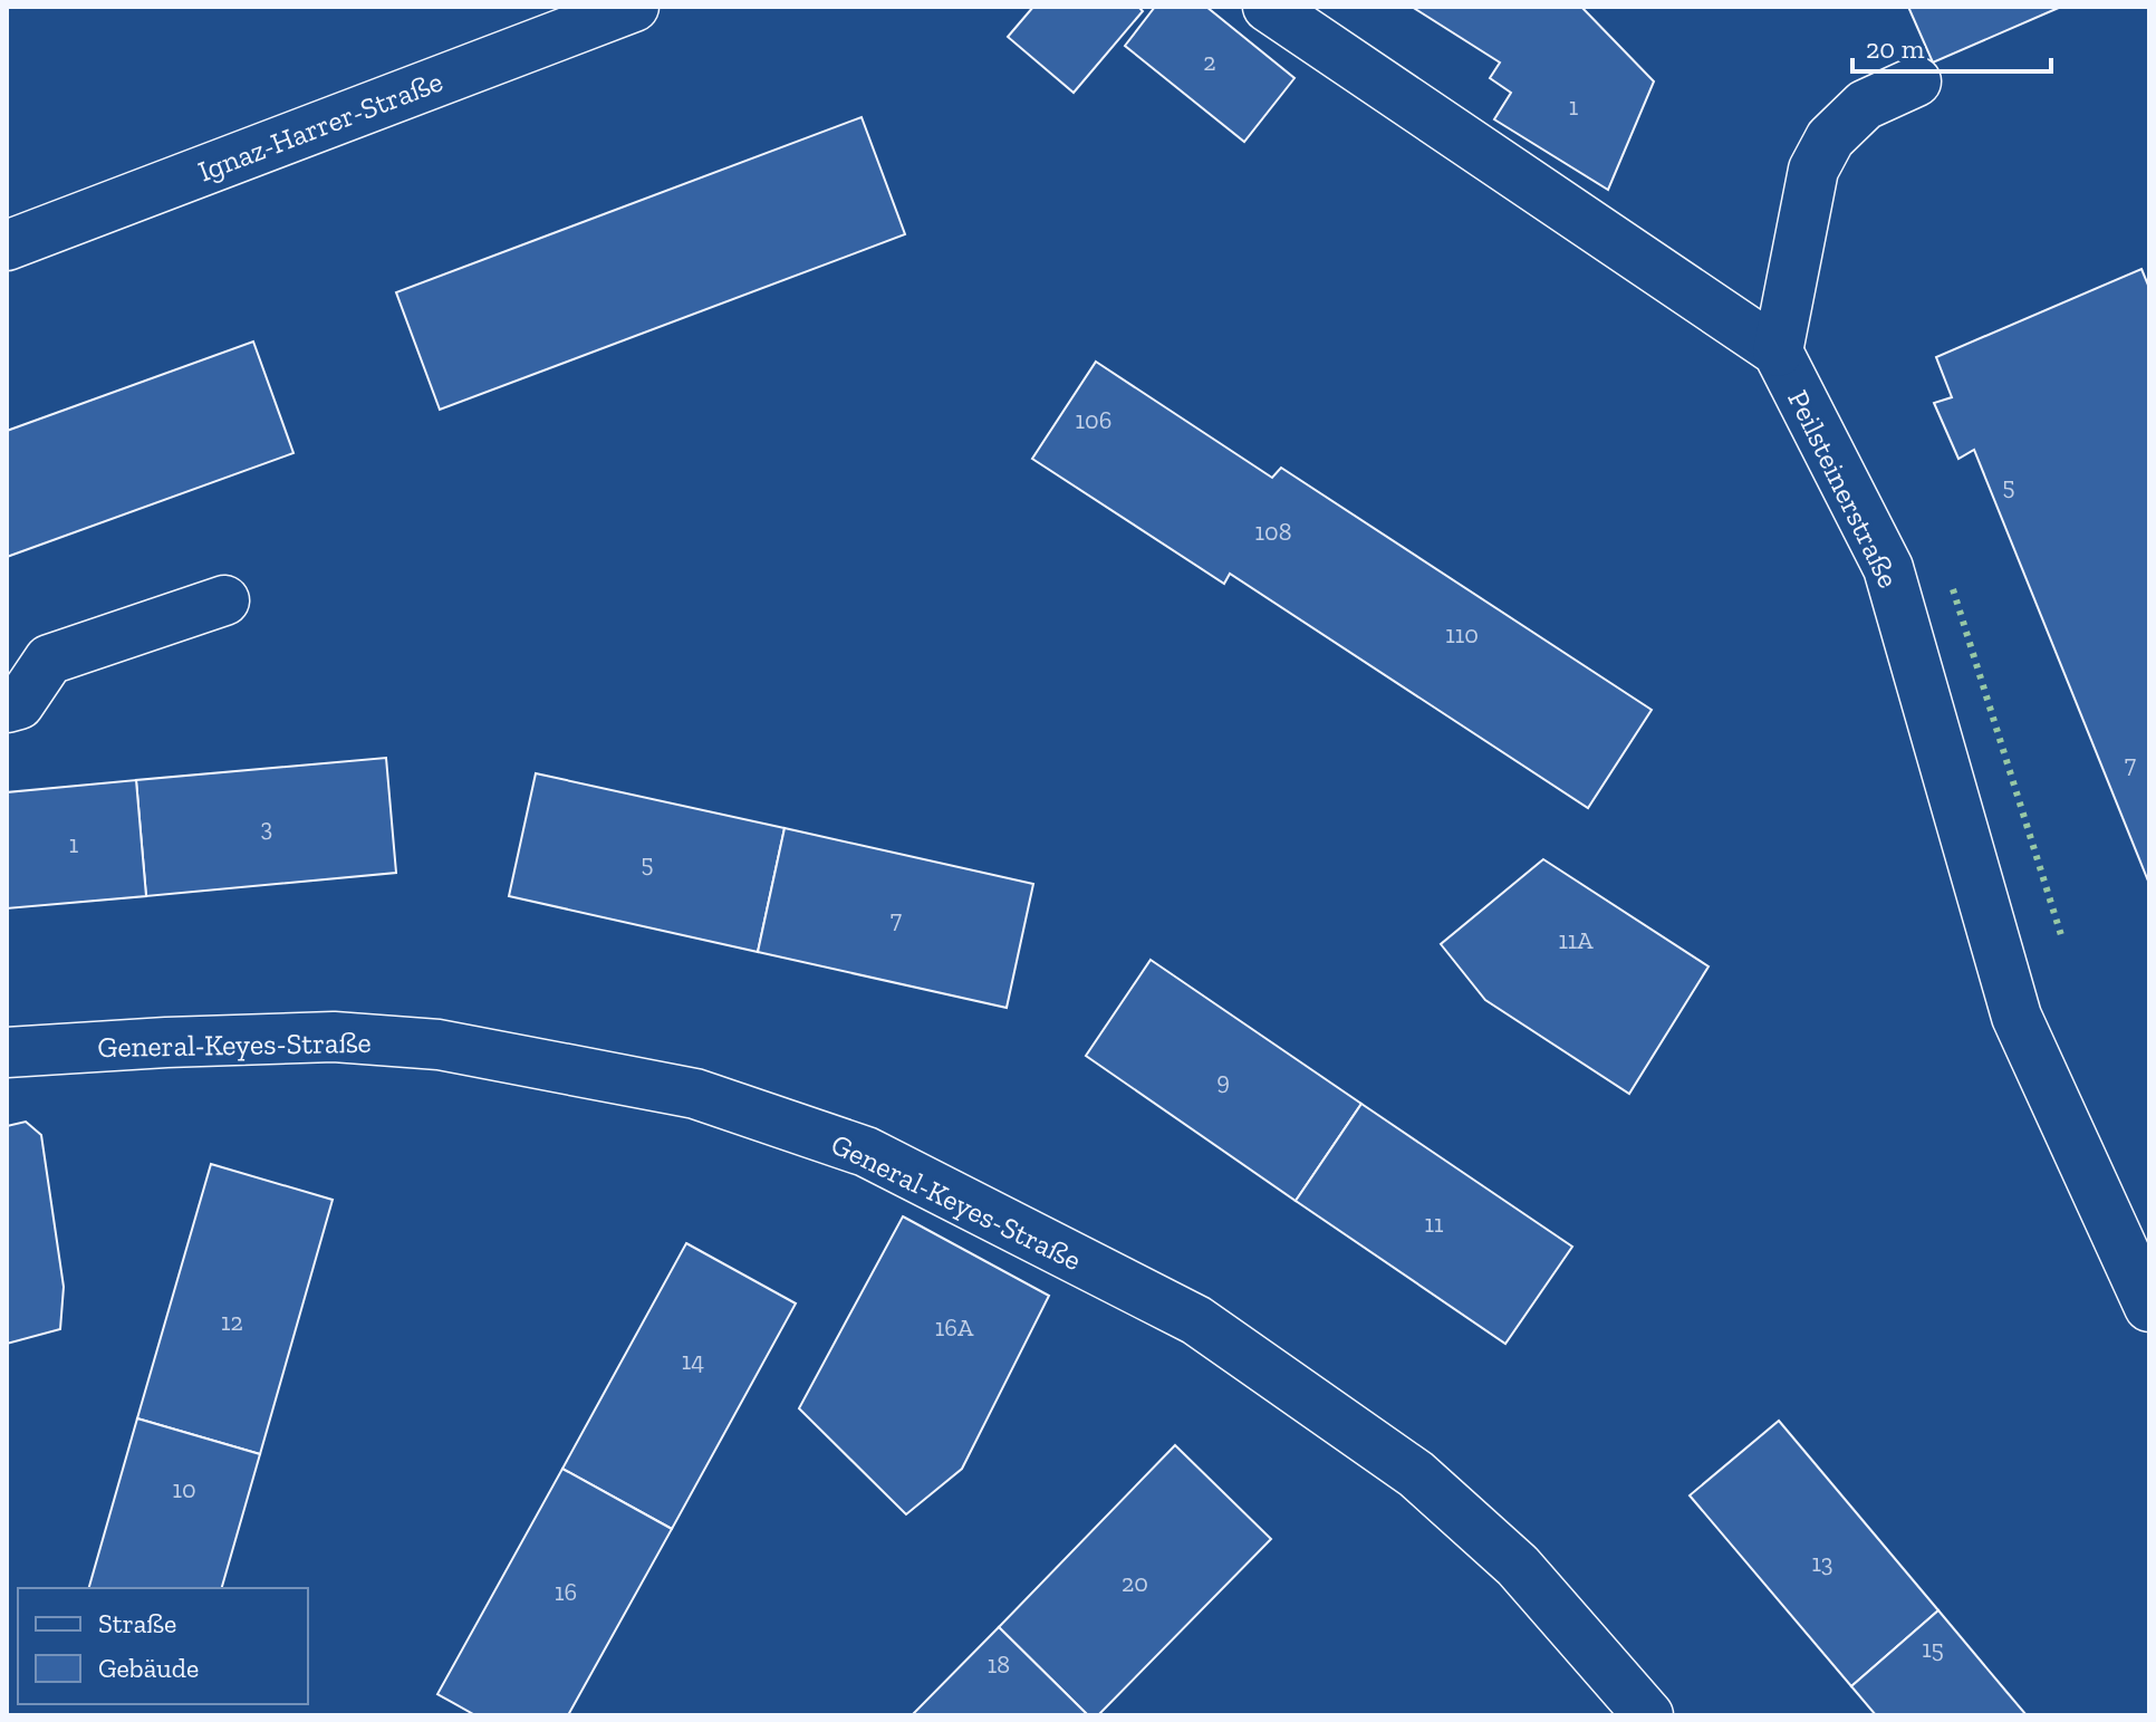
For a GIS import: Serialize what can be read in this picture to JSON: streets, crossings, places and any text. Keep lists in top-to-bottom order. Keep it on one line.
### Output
{"streets":{"street":["Ignaz-Harrer-Straße","Peilsteinerstraße","General-Keyes-Straße"]},"house_numbers":["2","1","106","5","108","110","7","3","1","5","7","11A","9","11","12","16A","14","10","13","20","16","15","18"],"legend":["Straße","Gebäude"],"scale_bar":"20 m"}
